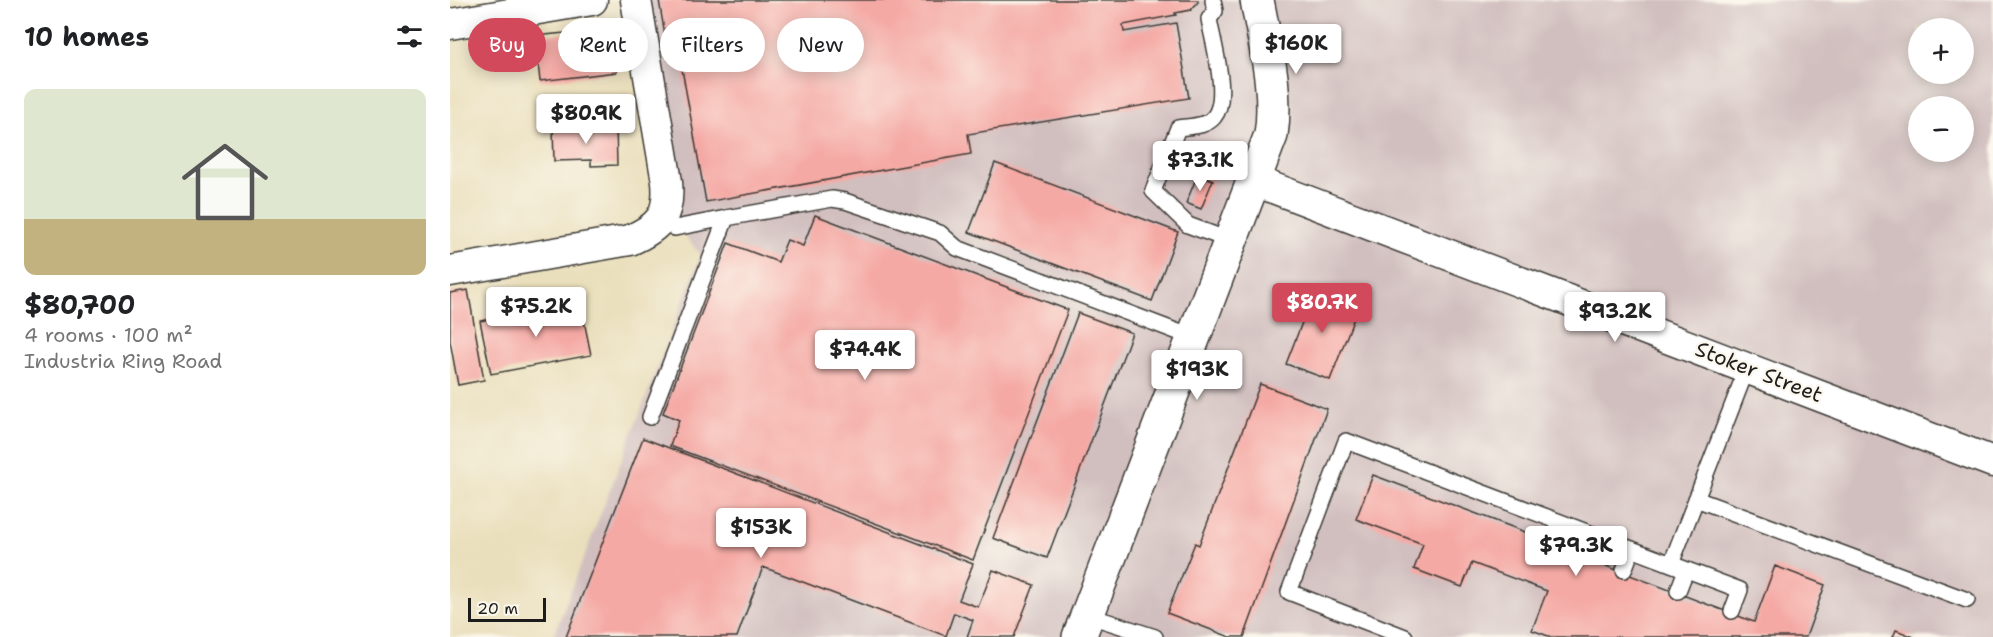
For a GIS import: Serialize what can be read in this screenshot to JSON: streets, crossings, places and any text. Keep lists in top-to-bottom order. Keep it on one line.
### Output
{"streets":{"street":["Stoker Street"]},"scale_bar":"20 m","page":{"heading":"10 homes","map_buttons":["+","−"],"chip":["Buy","Rent","Filters","New"],"price":["$160K","$80.9K","$73.1K","$80.7K","$75.2K","$93.2K","$74.4K","$193K","$153K","$79.3K"],"list":[{"name":"$80,700","note":"4 rooms · 100 m² · Industria Ring Road"}],"scale":"20 m"}}
